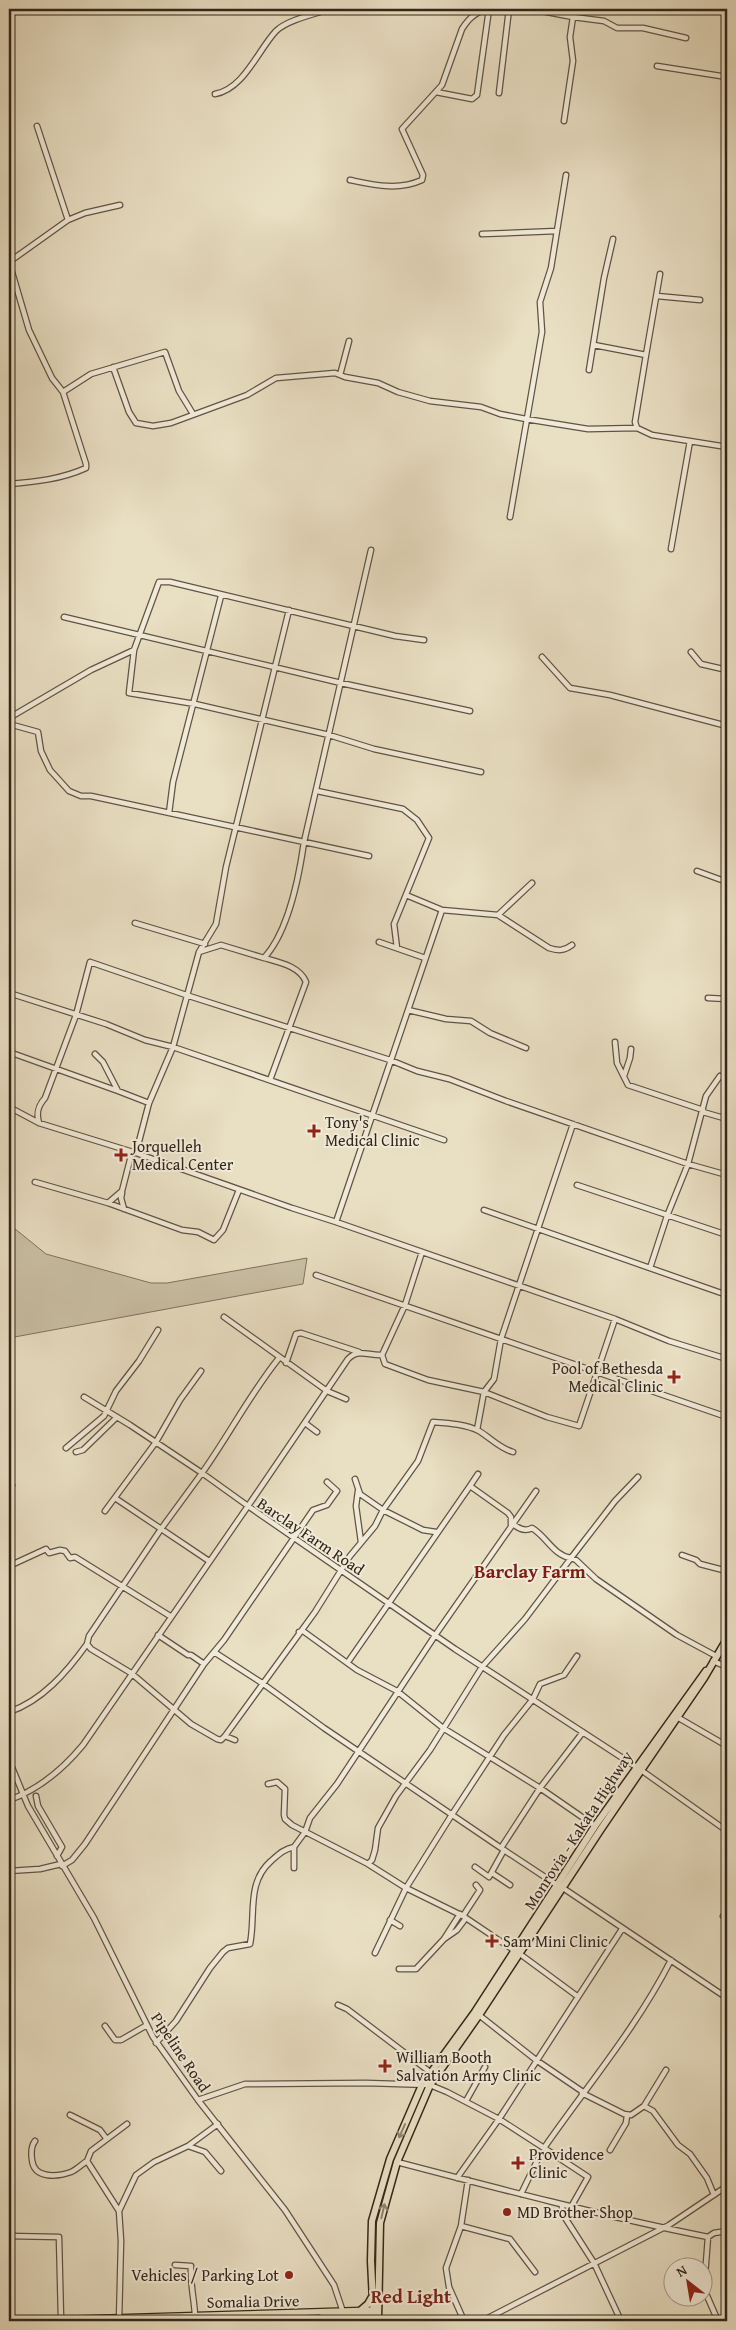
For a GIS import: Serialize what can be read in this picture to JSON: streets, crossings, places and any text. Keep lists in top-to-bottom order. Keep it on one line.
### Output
{"streets":{"highway":["Monrovia - Kakata Highway"],"main road":["Somalia Drive"],"street":["Barclay Farm Road","Pipeline Road"]},"crossings":[["Barclay Farm Road","Monrovia - Kakata Highway"],["Barclay Farm Road","Pipeline Road"],["Monrovia - Kakata Highway","Somalia Drive"],["Pipeline Road","Somalia Drive"]],"districts":["Barclay Farm","Red Light"],"places":{"health":["Tony's Medical Clinic","Jorquelleh Medical Center","Pool of Bethesda Medical Clinic","Sam Mini Clinic","William Booth Salvation Army Clinic","Providence Clinic"],"other":["MD Brother Shop","Vehicles / Parking Lot"]},"north":"top left"}
